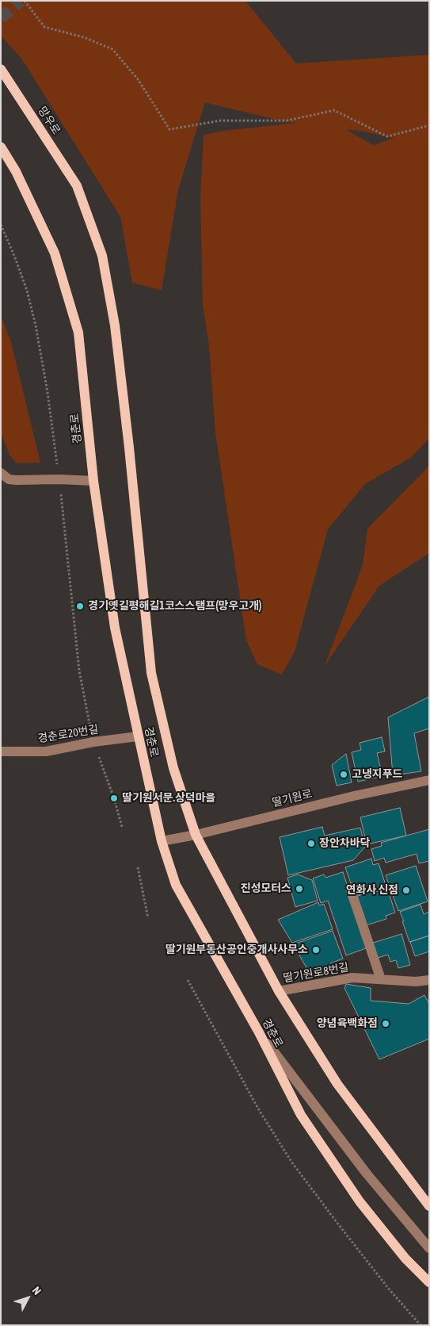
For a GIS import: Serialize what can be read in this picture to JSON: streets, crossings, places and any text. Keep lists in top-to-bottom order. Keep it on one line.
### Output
{"streets":{"main road":["망우로","경춘로"],"street":["경춘로20번길","딸기원로","딸기원로8번길"]},"crossings":[["망우로","경춘로"],["경춘로","경춘로20번길"],["경춘로","딸기원로"],["경춘로","딸기원로8번길"]],"places":["경기옛길평해길1코스스탬프(망우고개)","고냉지푸드","딸기원서문.상덕마을","장안차바닥","진성모터스","연화사 신점","딸기원부동산공인중개사사무소","양념육백화점"],"north":"top right"}
